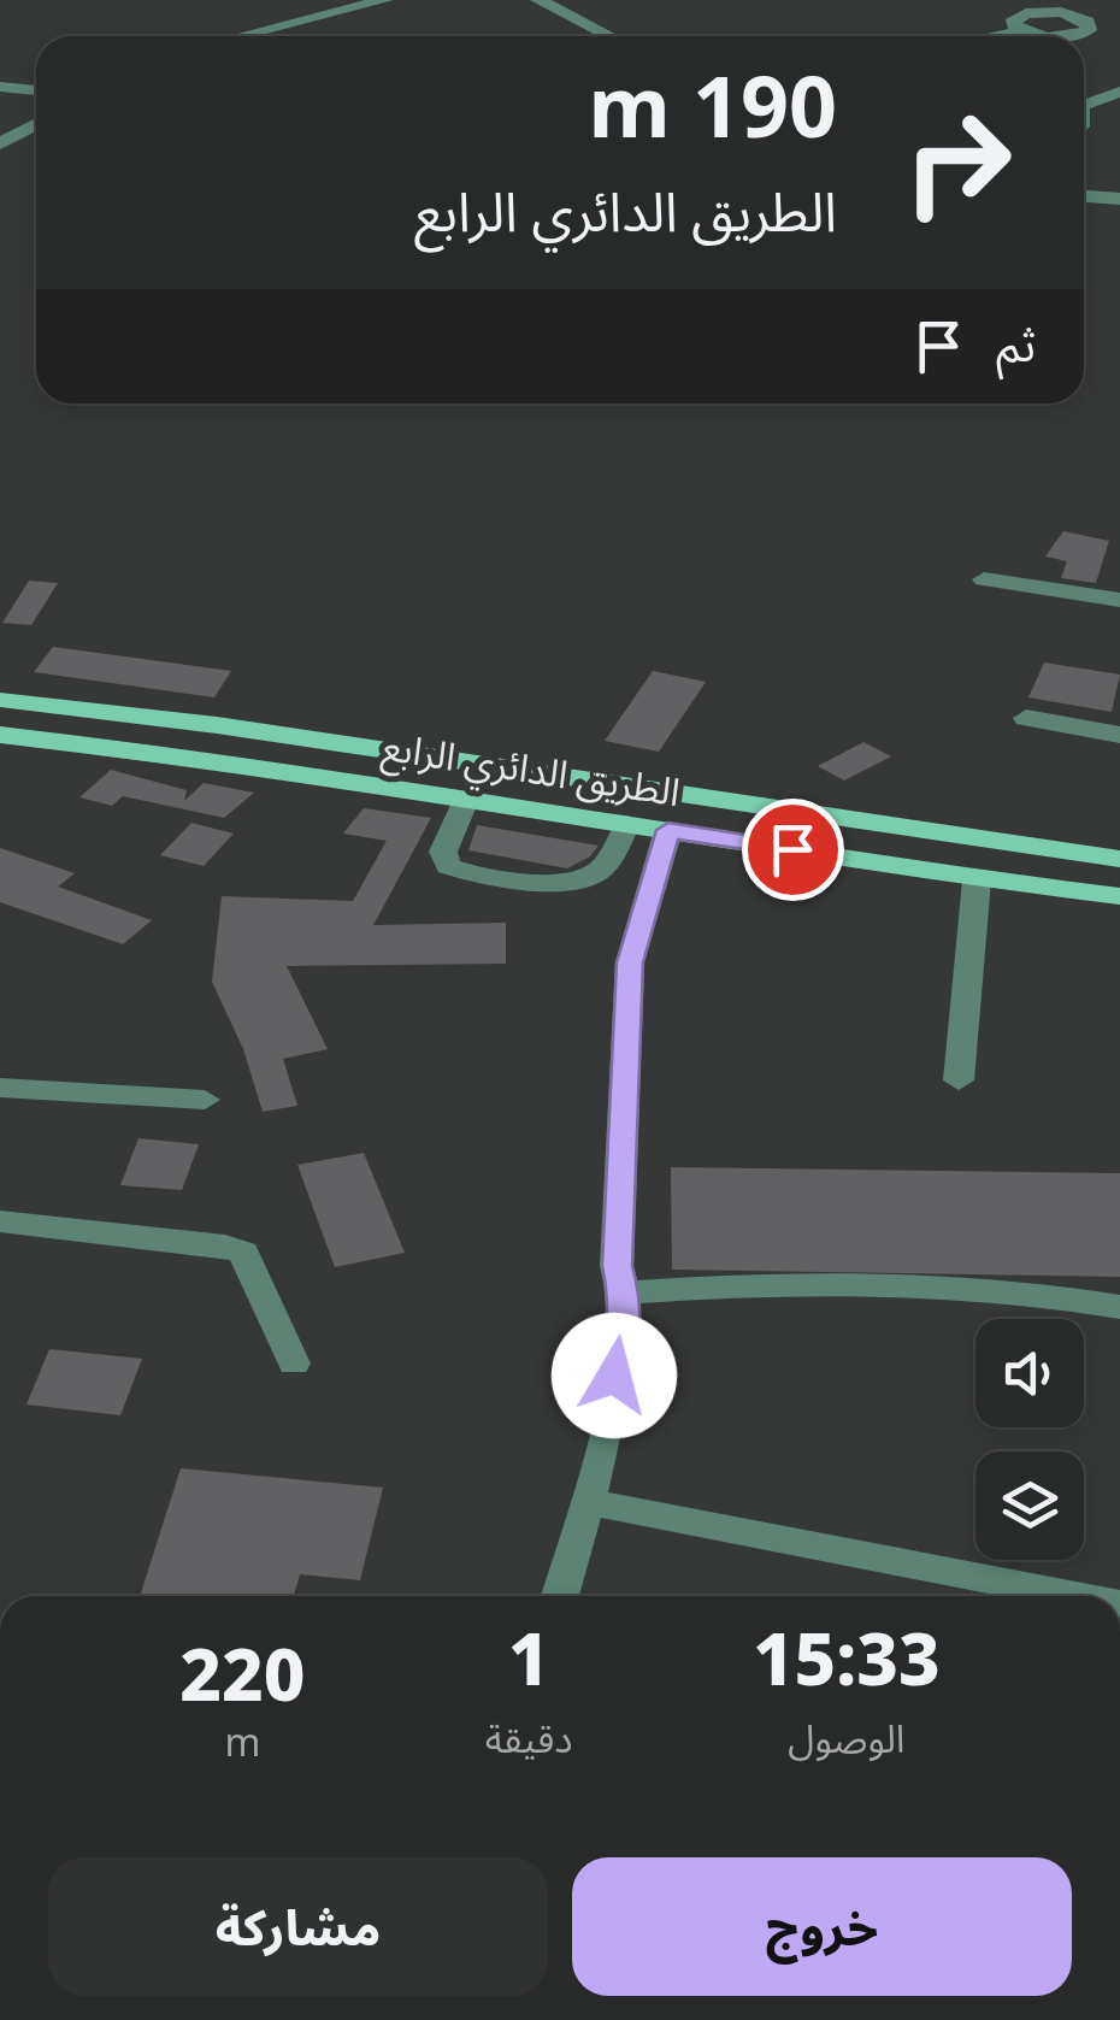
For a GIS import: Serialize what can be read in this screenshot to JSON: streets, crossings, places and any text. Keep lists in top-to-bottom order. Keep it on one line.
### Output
{"streets":{"main road":["الطريق الدائري الرابع"]},"page":{"turn":["190 m","الطريق الدائري الرابع"],"then":"ثم","eta":["15:33","الوصول","1","دقيقة","220","m"],"buttons":["خروج","مشاركة"]}}
